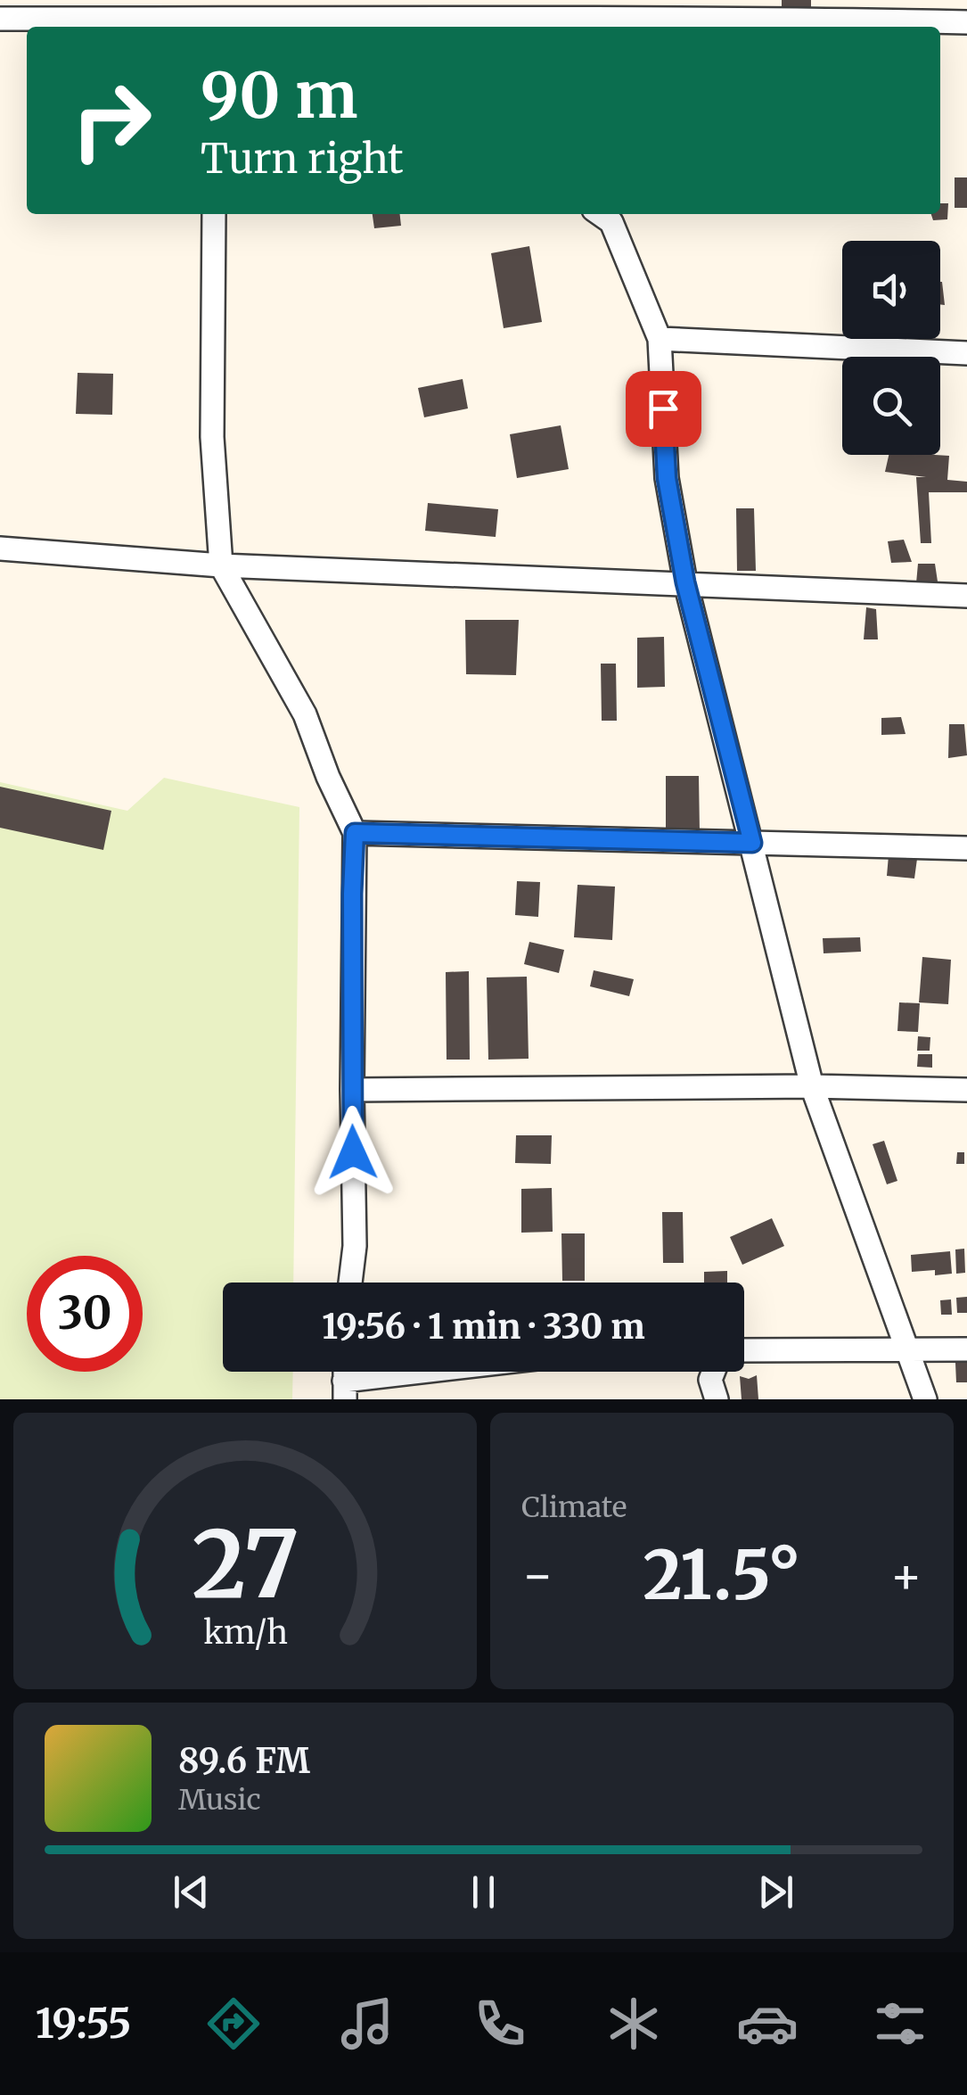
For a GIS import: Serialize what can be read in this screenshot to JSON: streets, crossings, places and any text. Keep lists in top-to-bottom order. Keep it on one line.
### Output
{"page":{"turn":["90 m","Turn right"],"limit":"30","trip":"19:56 · 1 min · 330 m","tile":"Climate","heat":["−","21.5°","+"],"song":["89.6 FM","Music"],"tabs":"19:55","gauge":["27","km/h"]}}
